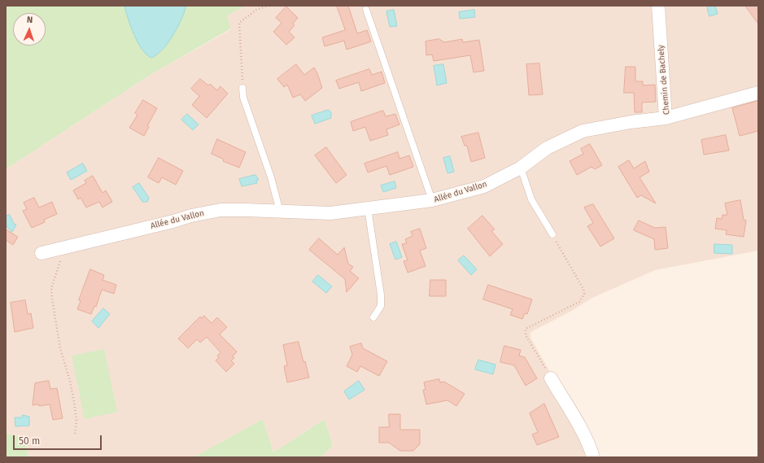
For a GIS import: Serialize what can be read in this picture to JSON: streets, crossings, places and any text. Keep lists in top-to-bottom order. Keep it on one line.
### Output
{"streets":{"street":["Chemin de Bachely","Allée du Vallon"]},"crossings":[["Chemin de Bachely","Allée du Vallon"]],"scale_bar":"50 m","north":"top"}
